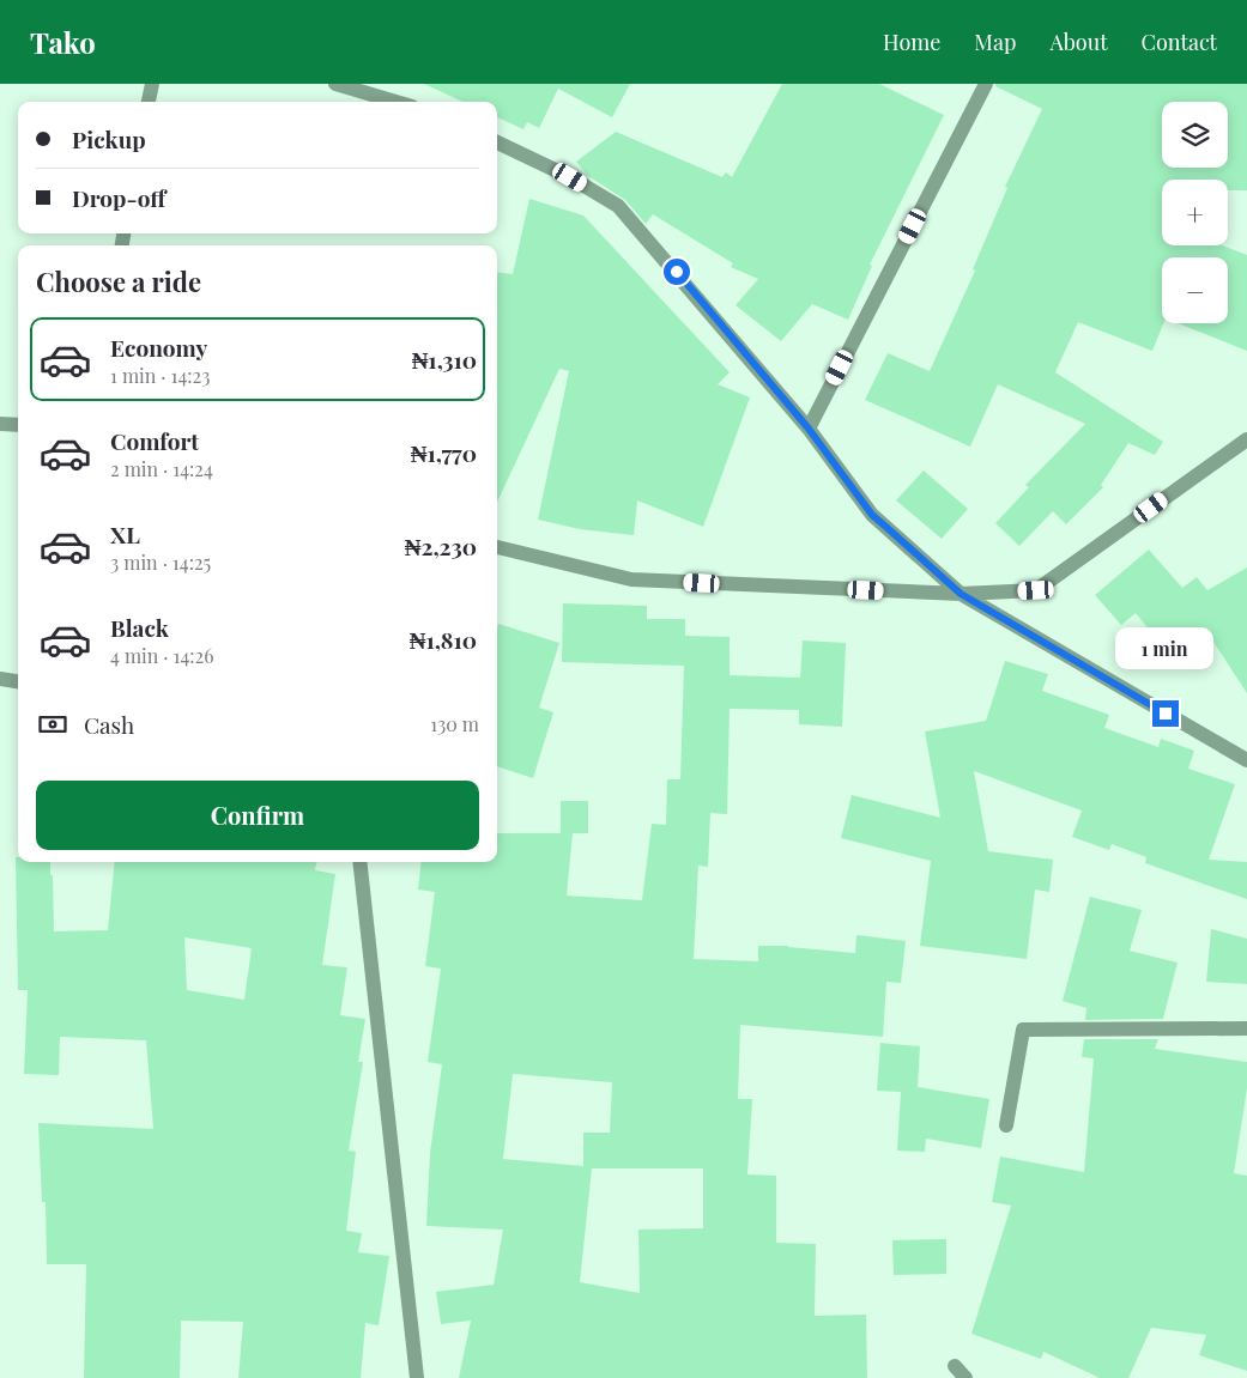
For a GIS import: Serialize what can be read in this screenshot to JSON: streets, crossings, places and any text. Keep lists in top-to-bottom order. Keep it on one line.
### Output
{"page":{"header":"Tako","nav":["Home","Map","About","Contact"],"map_buttons":["+","−"],"banner":["Pickup","Drop-off"],"heading":"Choose a ride","list":[{"name":"Economy","note":"1 min · 14:23","value":"₦1,310"},{"name":"Comfort","note":"2 min · 14:24","value":"₦1,770"},{"name":"XL","note":"3 min · 14:25","value":"₦2,230"},{"name":"Black","note":"4 min · 14:26","value":"₦1,810"}],"bubble":"1 min","pay":["Cash","130 m"],"buttons":"Confirm"}}
